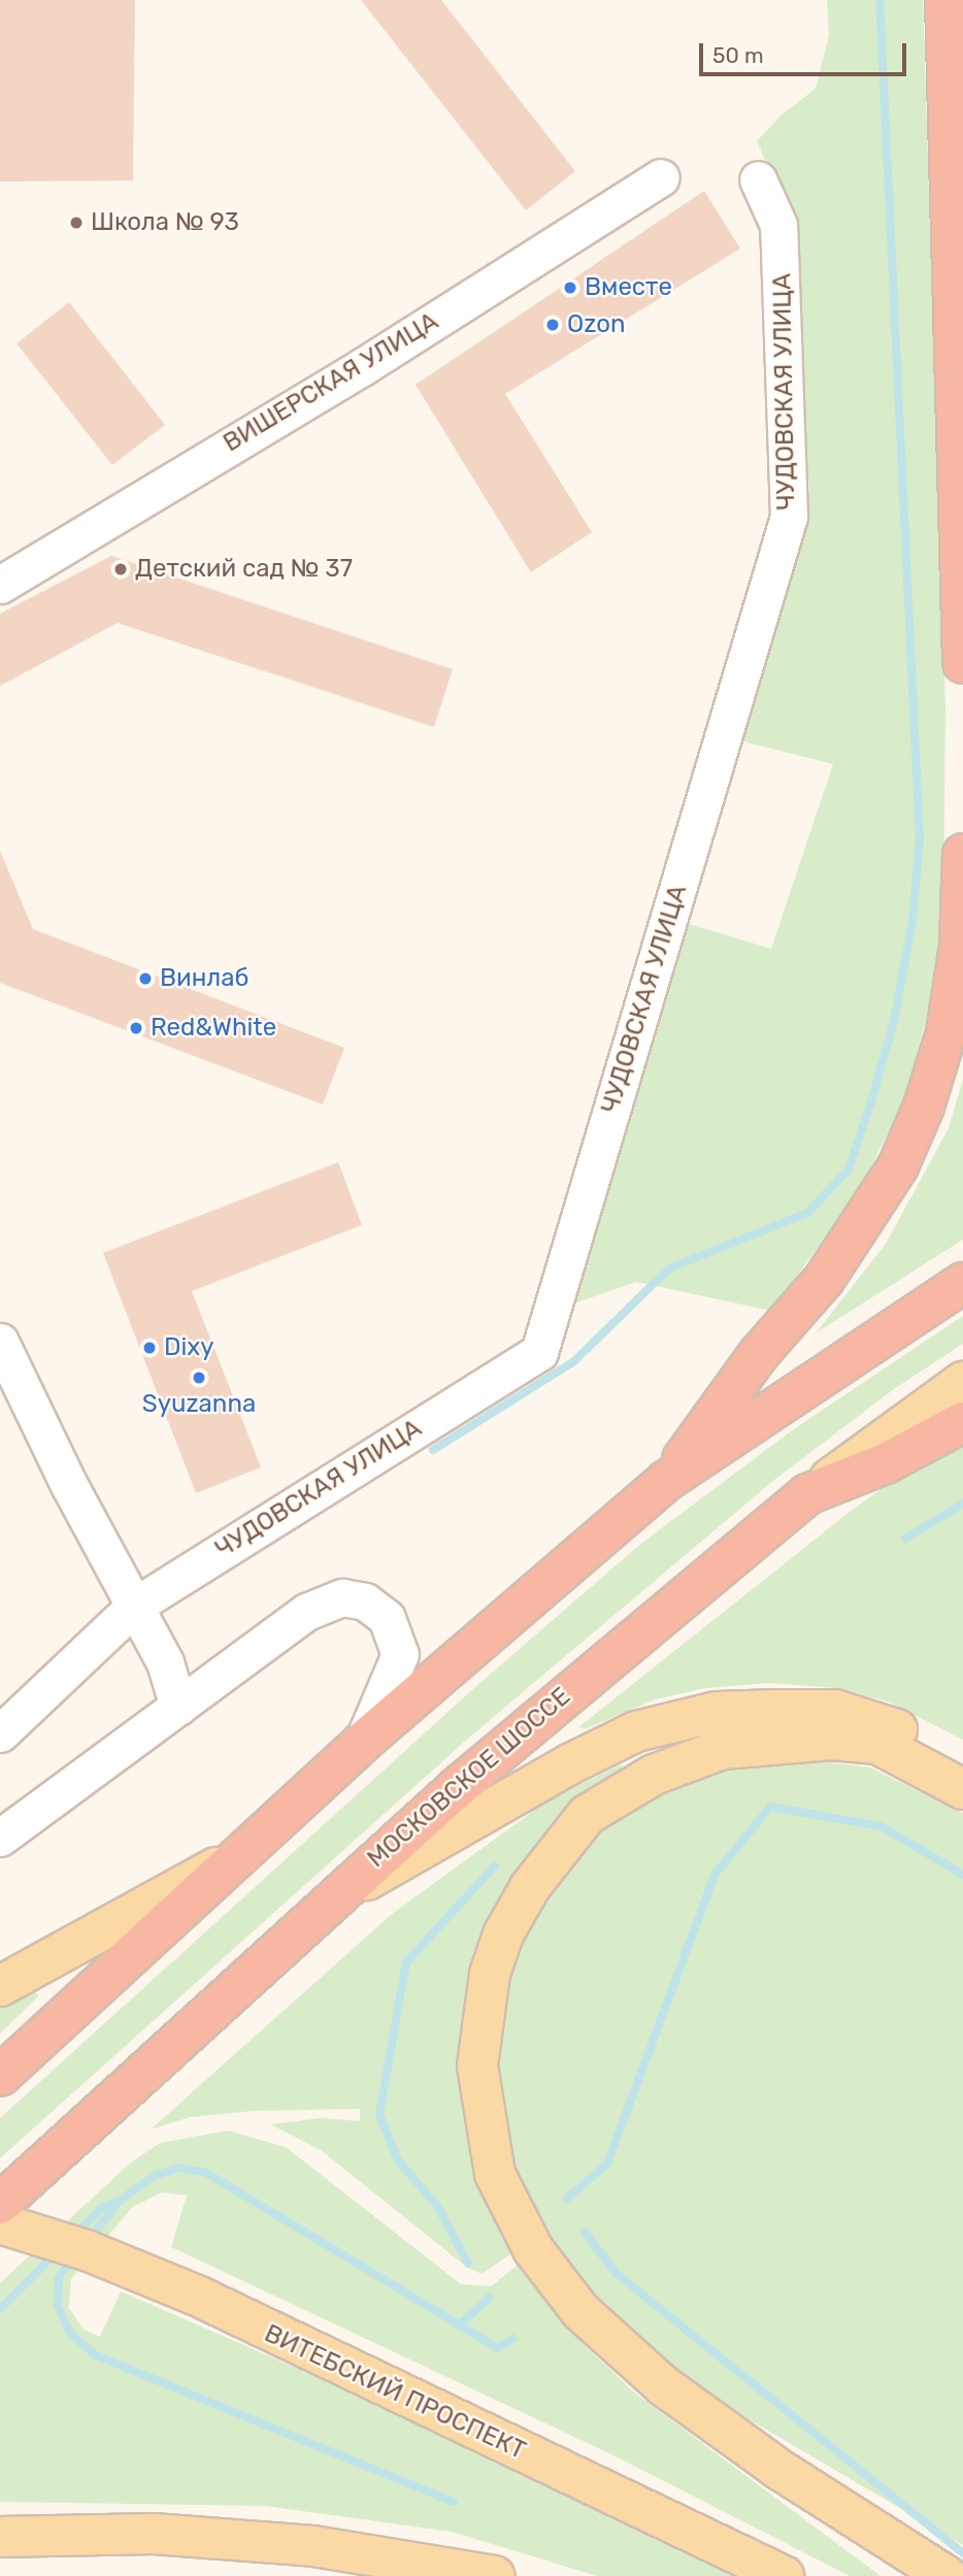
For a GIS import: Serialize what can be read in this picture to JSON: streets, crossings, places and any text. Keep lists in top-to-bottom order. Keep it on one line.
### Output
{"streets":{"highway":["МОСКОВСКОЕ ШОССЕ"],"main road":["ВИТЕБСКИЙ ПРОСПЕКТ"],"street":["ВИШЕРСКАЯ УЛИЦА","ЧУДОВСКАЯ УЛИЦА"]},"places":["Школа № 93","Вместе","Ozon","Детский сад № 37","Винлаб","Red&White","Dixy","Syuzanna"],"scale_bar":"50 m"}
